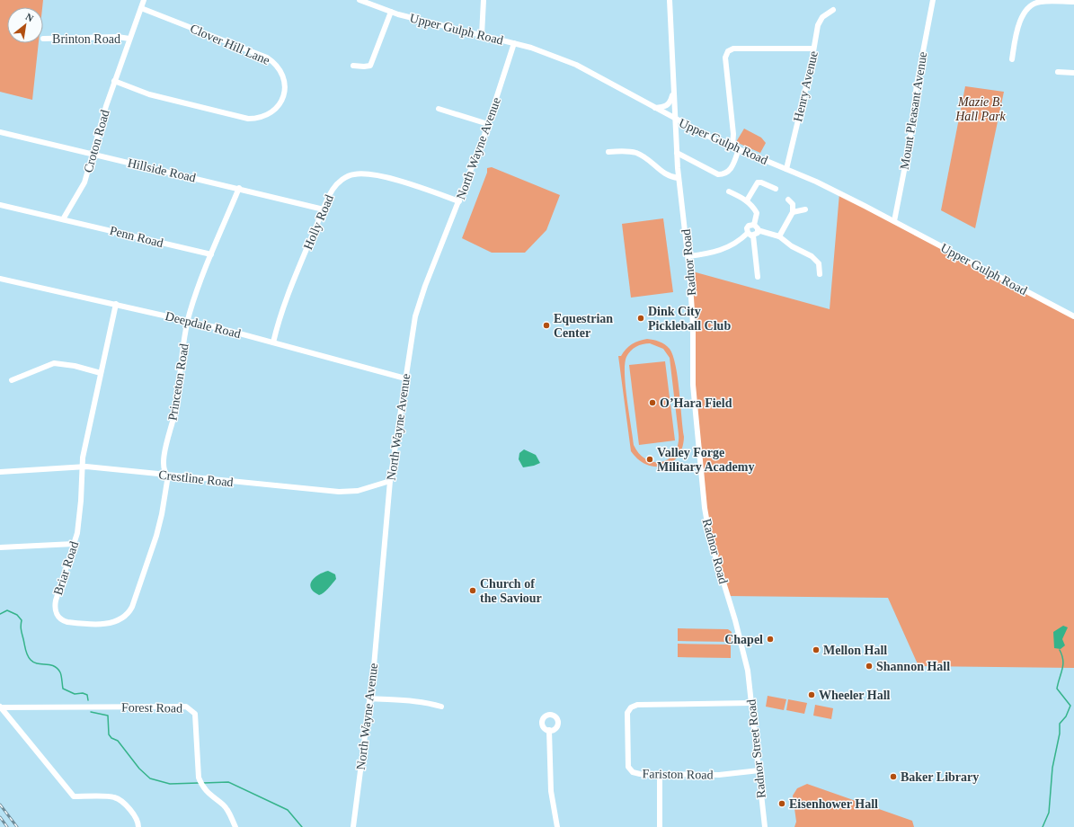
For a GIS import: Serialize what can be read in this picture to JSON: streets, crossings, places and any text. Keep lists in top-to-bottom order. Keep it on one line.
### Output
{"streets":{"street":["Upper Gulph Road","Brinton Road","Clover Hill Lane","Henry Avenue","Mount Pleasant Avenue","Croton Road","North Wayne Avenue","Hillside Road","Holly Road","Penn Road","Radnor Road","Deepdale Road","Princeton Road","Crestline Road","Briar Road","Forest Road","Radnor Street Road","Fariston Road"]},"crossings":[["Upper Gulph Road","Henry Avenue"],["Upper Gulph Road","Mount Pleasant Avenue"],["Upper Gulph Road","North Wayne Avenue"],["Upper Gulph Road","Radnor Road"],["Brinton Road","Croton Road"],["Clover Hill Lane","Croton Road"],["Croton Road","Hillside Road"],["Croton Road","Penn Road"],["North Wayne Avenue","Holly Road"],["North Wayne Avenue","Deepdale Road"],["North Wayne Avenue","Crestline Road"],["Hillside Road","Holly Road"],["Hillside Road","Princeton Road"],["Holly Road","Deepdale Road"],["Penn Road","Princeton Road"],["Radnor Road","Radnor Street Road"],["Deepdale Road","Princeton Road"],["Deepdale Road","Briar Road"],["Princeton Road","Crestline Road"],["Princeton Road","Briar Road"],["Crestline Road","Briar Road"],["Radnor Street Road","Fariston Road"]],"parks":["Mazie B. Hall Park"],"places":["Dink City Pickleball Club","Equestrian Center","O’Hara Field","Valley Forge Military Academy","Church of the Saviour","Chapel","Mellon Hall","Shannon Hall","Wheeler Hall","Baker Library","Eisenhower Hall"],"north":"top right"}
